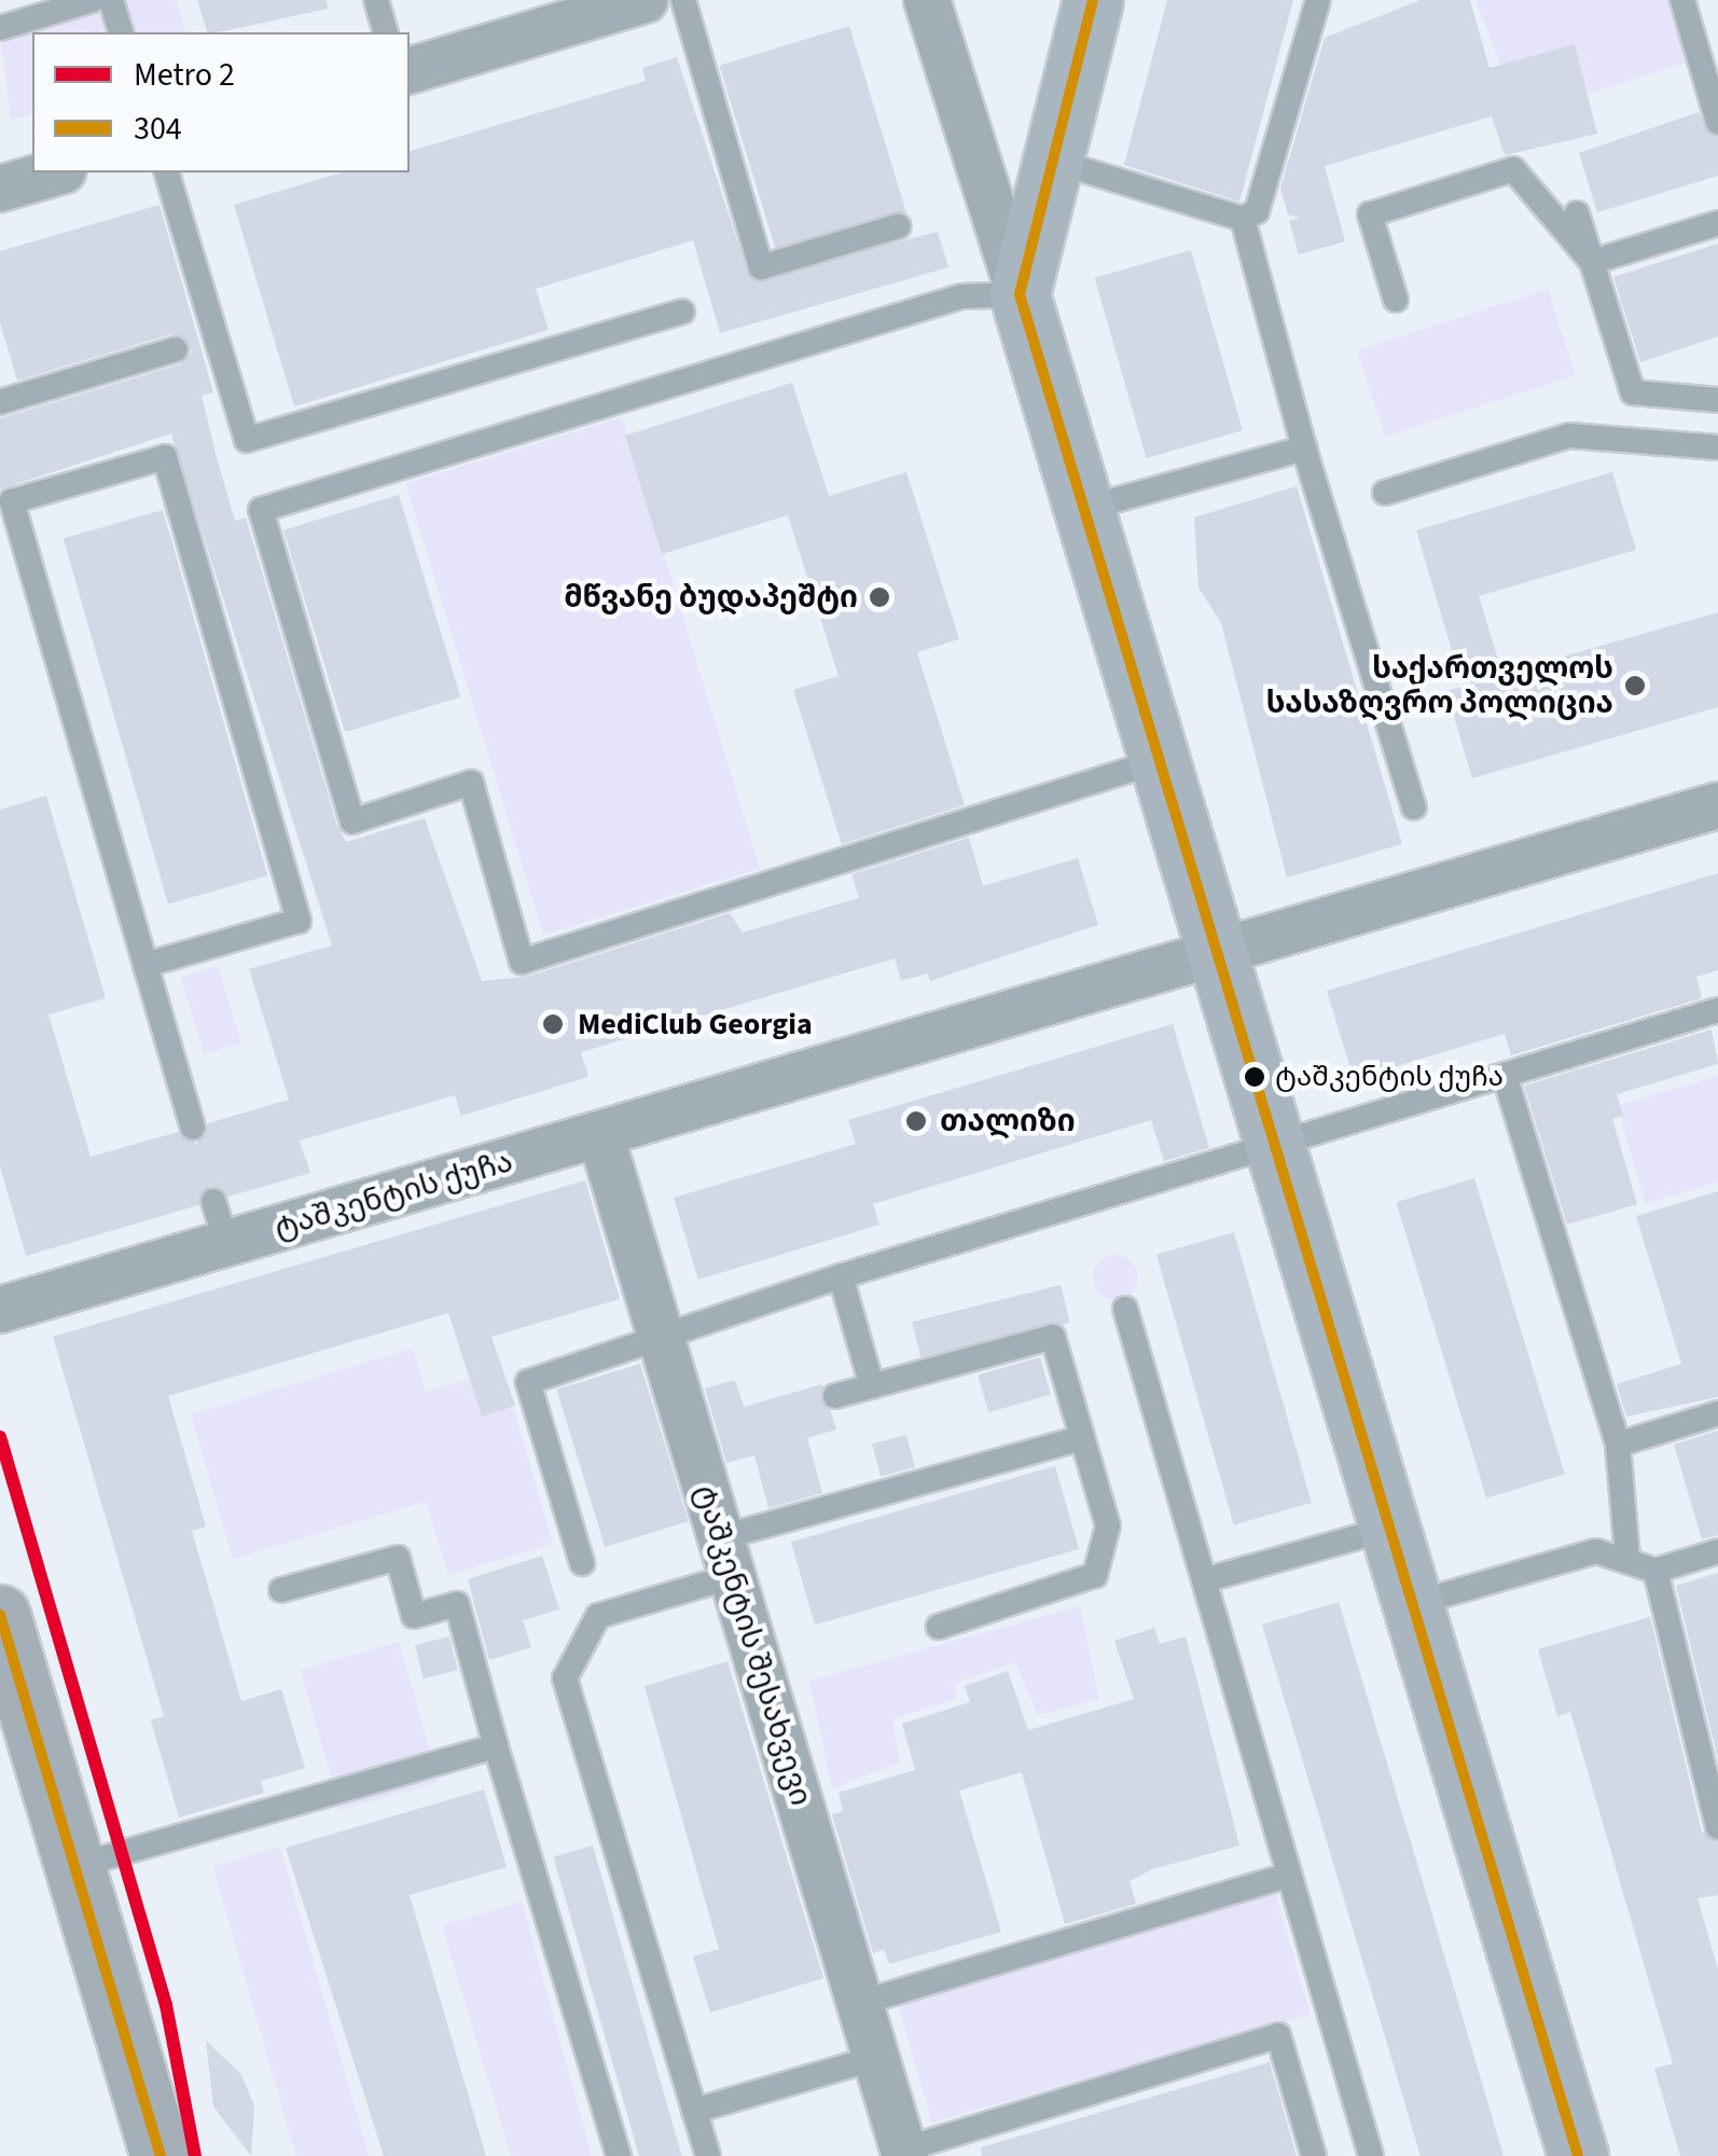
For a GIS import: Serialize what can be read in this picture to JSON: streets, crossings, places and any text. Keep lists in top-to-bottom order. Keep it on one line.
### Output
{"streets":{"street":["ტაშკენტის ქუჩა","ტაშკენტის შესახვევი"]},"crossings":[["ტაშკენტის ქუჩა","ტაშკენტის შესახვევი"]],"places":["მწვანე ბუდაპეშტი","საქართველოს სასაზღვრო პოლიცია","MediClub Georgia","ტაშკენტის ქუჩა","თალიზი"],"lines":["transit line 304","metro line 2"],"legend":["Metro 2","304"]}
